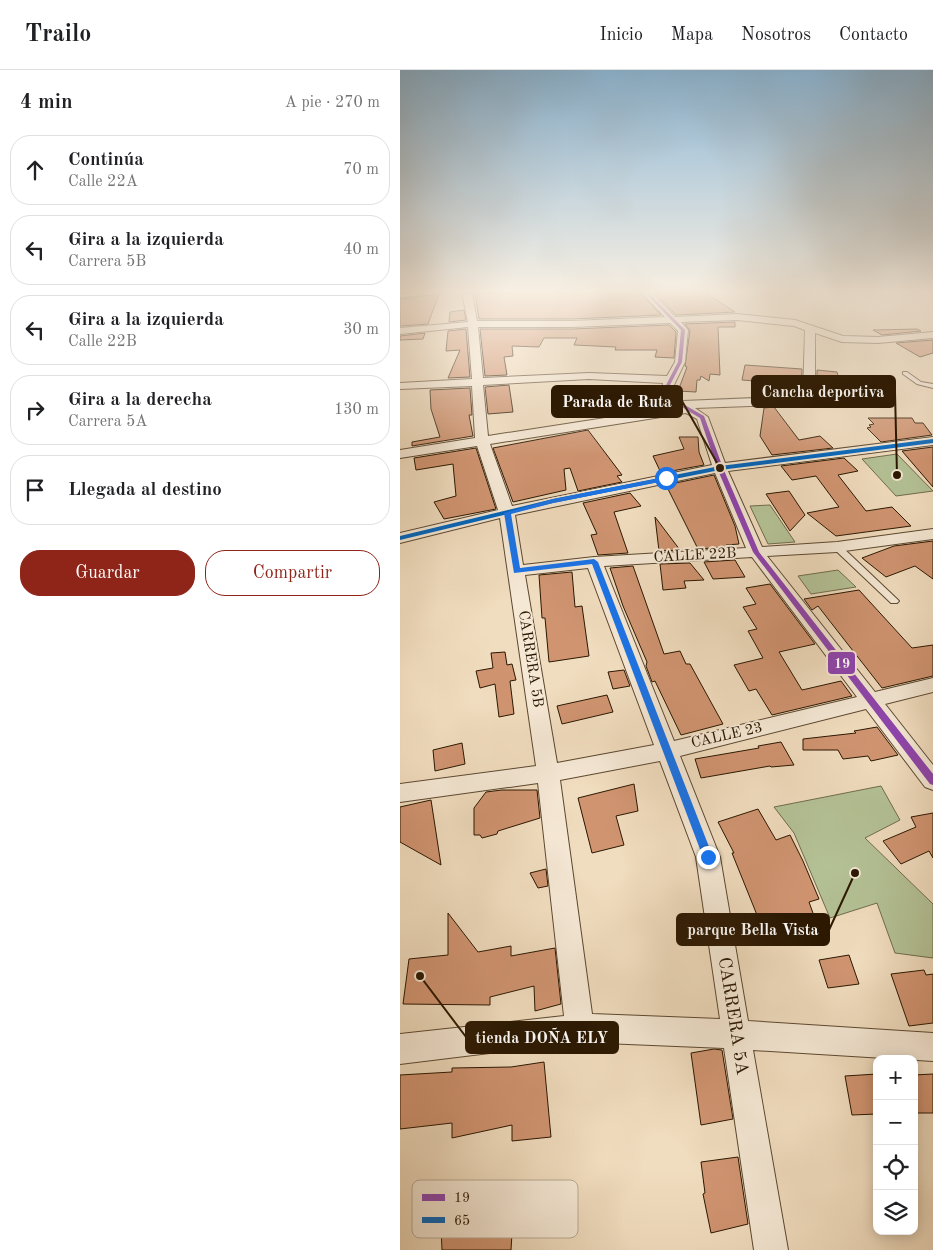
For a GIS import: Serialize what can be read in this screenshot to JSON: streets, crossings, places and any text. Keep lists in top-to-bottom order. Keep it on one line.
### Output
{"streets":{"street":["CALLE 22B","CARRERA 5B","CALLE 23","CARRERA 5A"]},"crossings":[["CALLE 22B","CARRERA 5B"],["CALLE 22B","CARRERA 5A"],["CARRERA 5B","CALLE 23"],["CALLE 23","CARRERA 5A"]],"places":["Parada de Ruta","Cancha deportiva","parque Bella Vista","tienda DOÑA ELY"],"lines":["transit line 19","transit line 65"],"legend":["19","65"],"page":{"header":"Trailo","nav":["Inicio","Mapa","Nosotros","Contacto"],"heading":["4 min","A pie · 270 m"],"list":[["Continúa","Calle 22A","70 m"],["Gira a la izquierda","Carrera 5B","40 m"],["Gira a la izquierda","Calle 22B","30 m"],["Gira a la derecha","Carrera 5A","130 m"],"Llegada al destino"],"buttons":["Guardar","Compartir"],"map_buttons":["+","−"]}}
